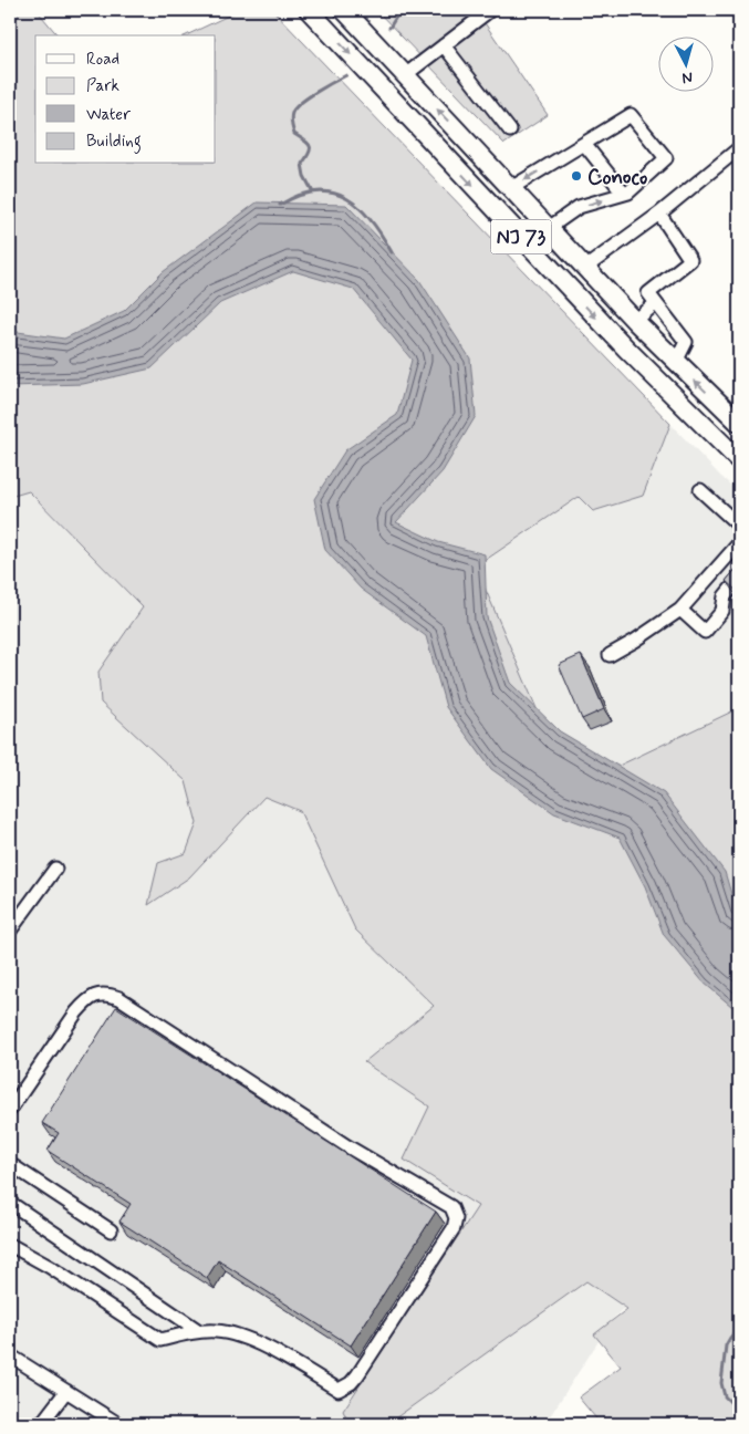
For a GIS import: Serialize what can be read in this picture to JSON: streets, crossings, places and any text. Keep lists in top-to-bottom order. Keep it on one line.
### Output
{"streets":{"highway":["NJ 73"]},"places":["Conoco"],"legend":["Road","Park","Water","Building"],"north":"bottom"}
